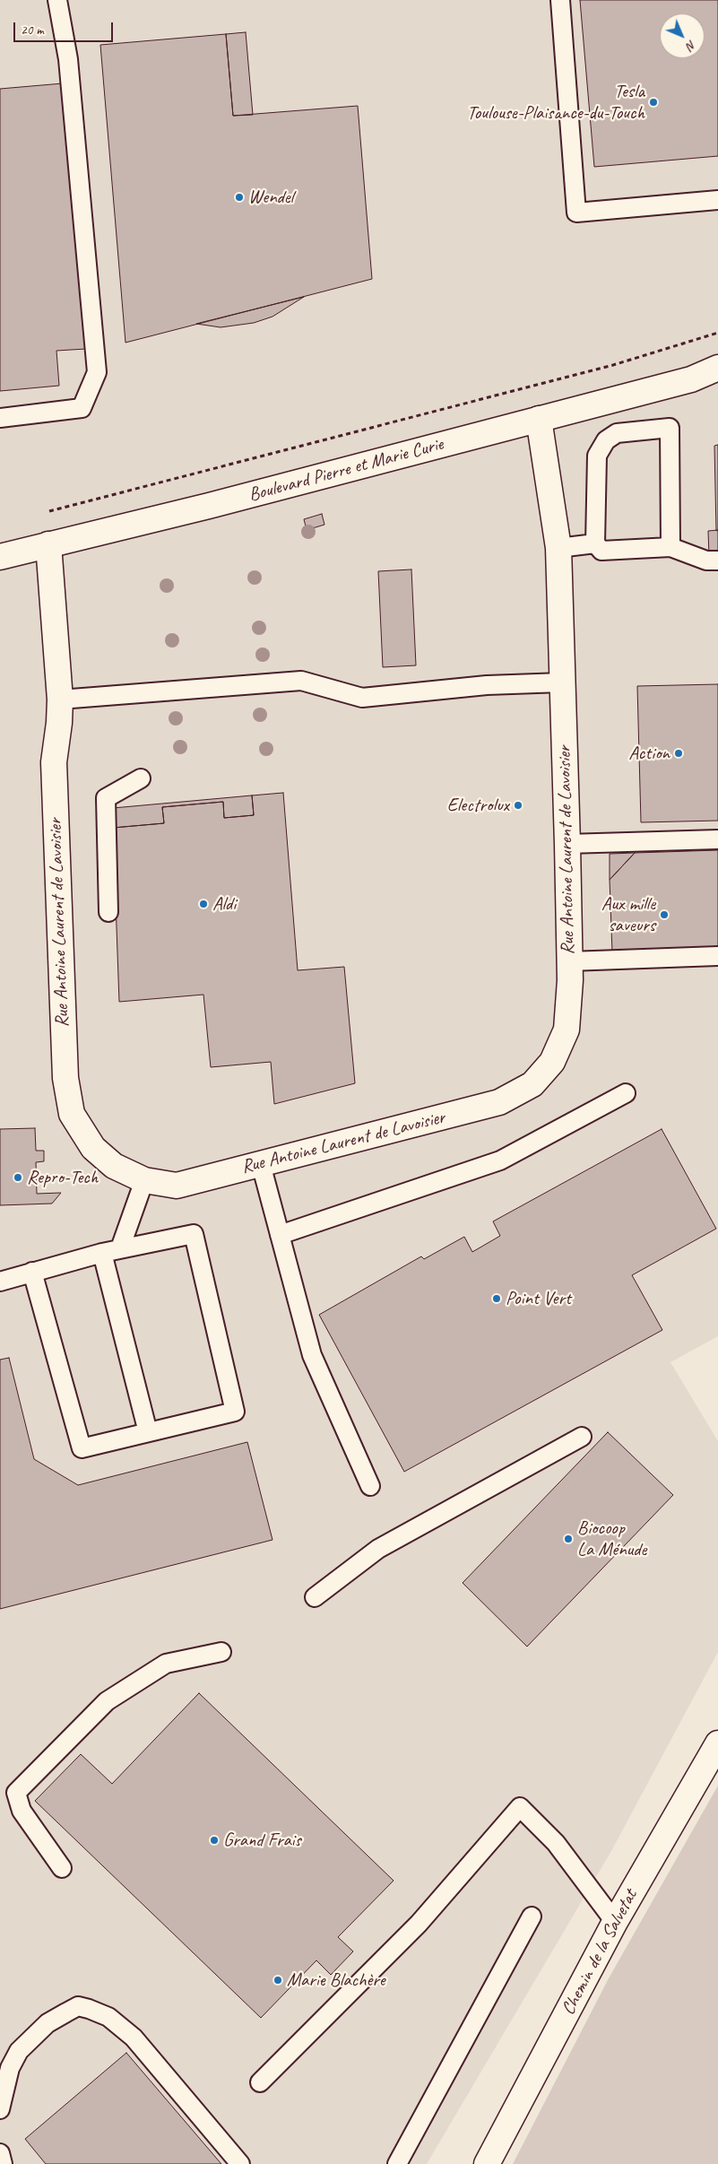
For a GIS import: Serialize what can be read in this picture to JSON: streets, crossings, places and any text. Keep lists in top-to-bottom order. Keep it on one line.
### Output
{"streets":{"street":["Boulevard Pierre et Marie Curie","Rue Antoine Laurent de Lavoisier","Chemin de la Salvetat"]},"crossings":[["Boulevard Pierre et Marie Curie","Rue Antoine Laurent de Lavoisier"]],"places":["Tesla Toulouse-Plaisance-du-Touch","Wendel","Action","Electrolux","Aldi","Aux mille saveurs","Repro-Tech","Point Vert","Biocoop La Ménude","Grand Frais","Marie Blachère"],"scale_bar":"20 m","north":"bottom right"}
